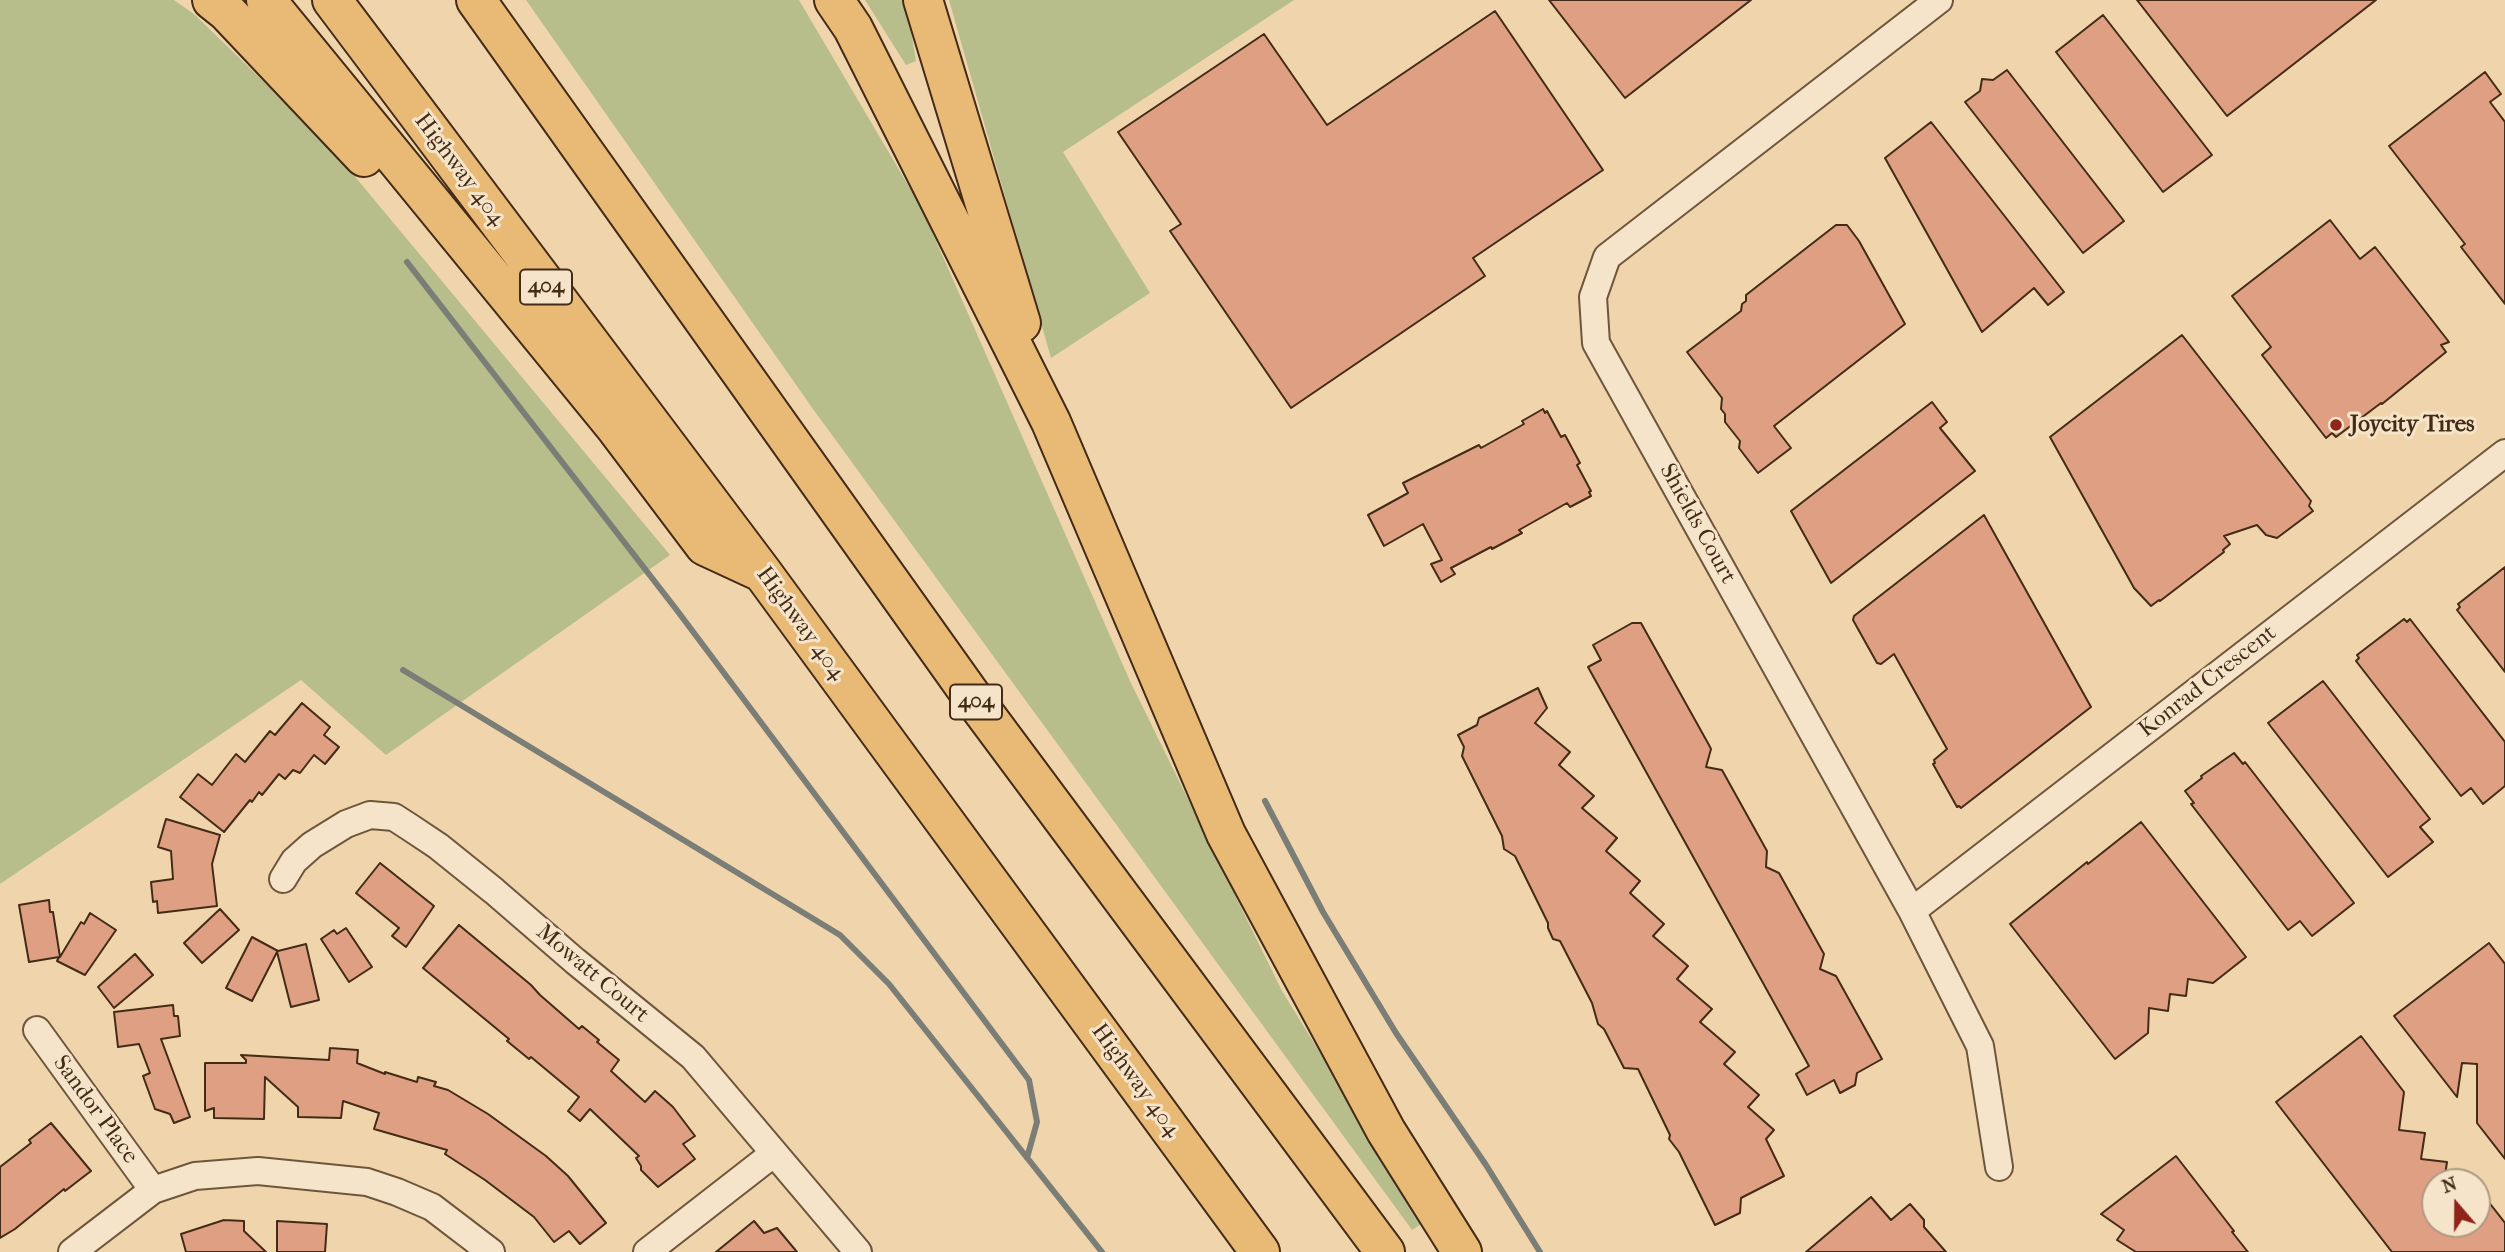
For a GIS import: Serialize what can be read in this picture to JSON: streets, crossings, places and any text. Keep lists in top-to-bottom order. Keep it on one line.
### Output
{"streets":{"highway":["Highway 404","404"],"street":["Shields Court","Konrad Crescent","Mowatt Court","Sandor Place"]},"crossings":[["Shields Court","Konrad Crescent"]],"places":["Joycity Tires"],"north":"top"}
